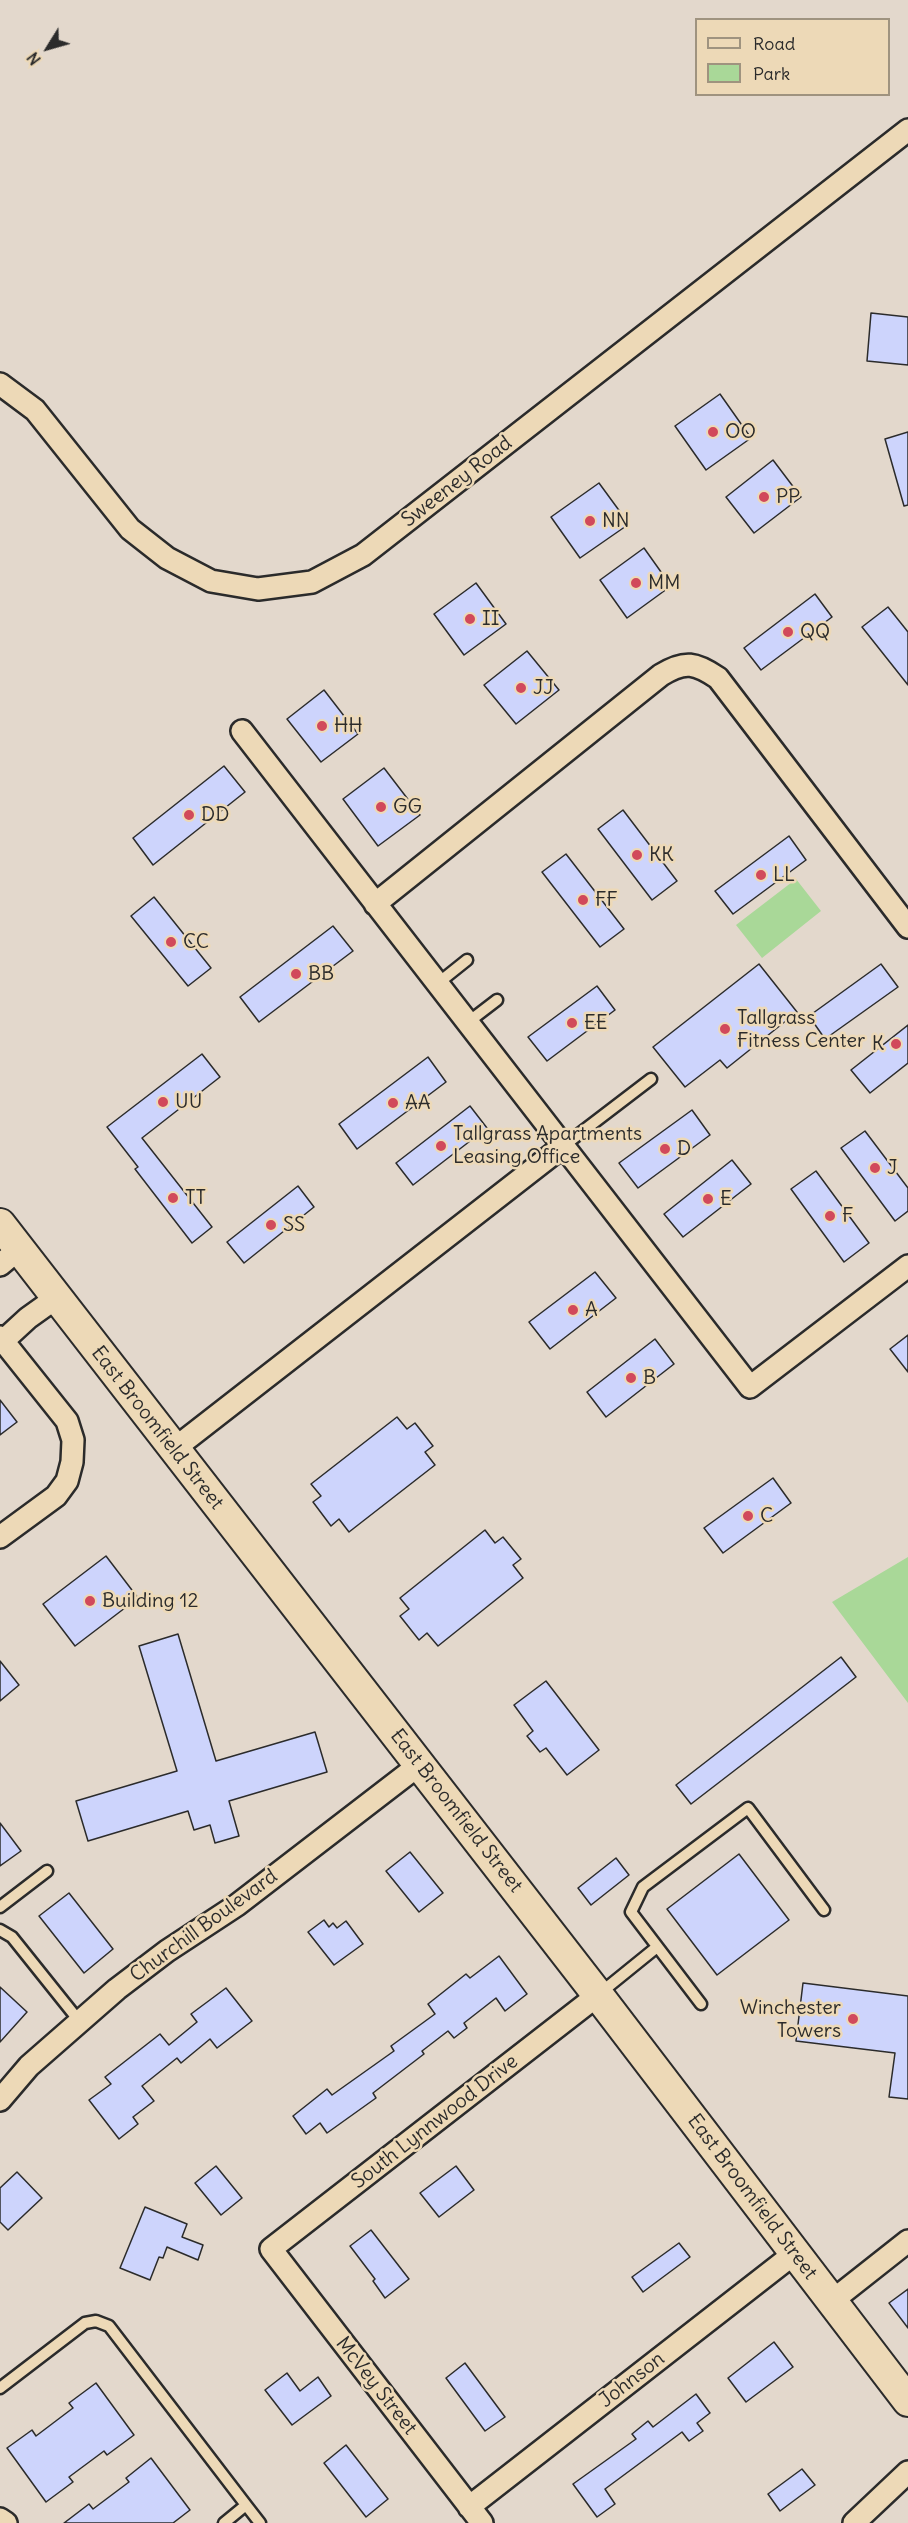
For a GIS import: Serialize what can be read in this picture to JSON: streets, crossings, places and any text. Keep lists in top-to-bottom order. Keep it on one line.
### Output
{"streets":{"main road":["East Broomfield Street"],"street":["Sweeney Road","Churchill Boulevard","South Lynnwood Drive","Johnson","McVey Street"]},"crossings":[["East Broomfield Street","Churchill Boulevard"],["East Broomfield Street","South Lynnwood Drive"],["East Broomfield Street","Johnson"],["South Lynnwood Drive","McVey Street"],["Johnson","McVey Street"]],"places":["OO","PP","NN","MM","II","QQ","JJ","HH","GG","DD","KK","LL","FF","CC","BB","EE","Tallgrass Fitness Center","K","UU","AA","Tallgrass Apartments Leasing Office","D","J","TT","E","F","SS","A","B","C","Building 12","Winchester Towers"],"legend":["Road","Park"],"north":"bottom left"}
